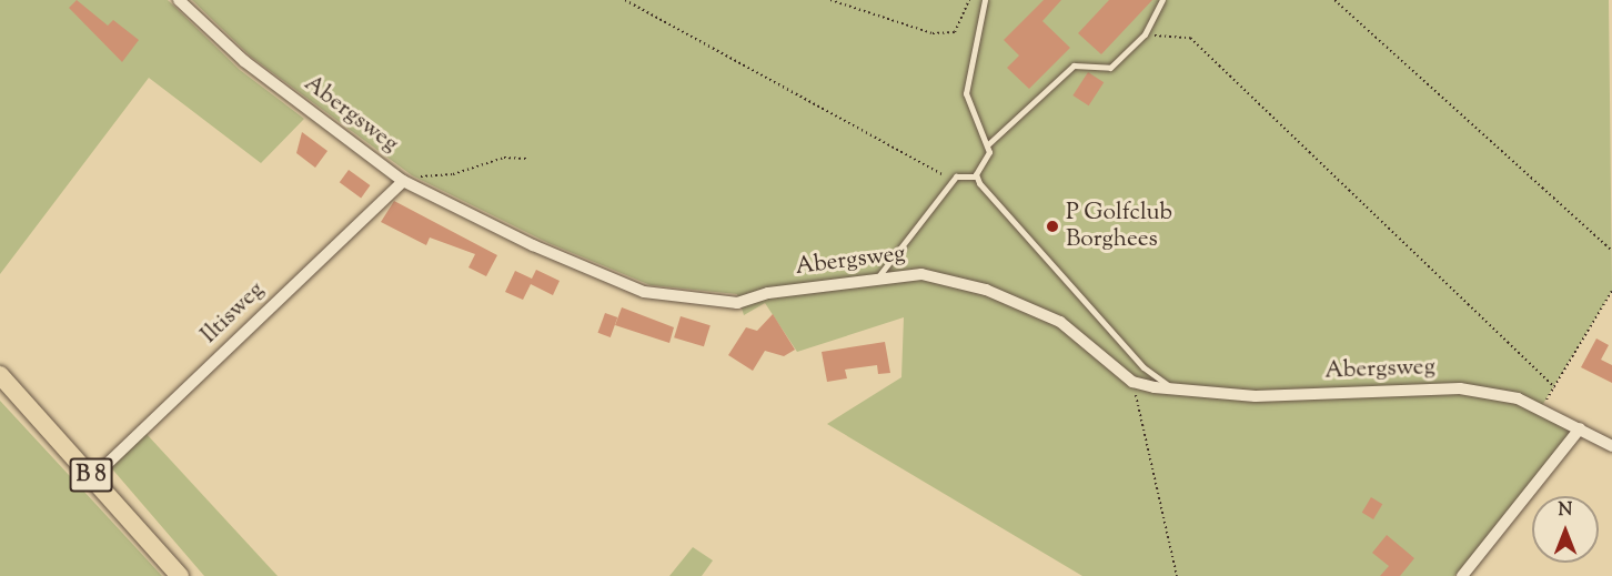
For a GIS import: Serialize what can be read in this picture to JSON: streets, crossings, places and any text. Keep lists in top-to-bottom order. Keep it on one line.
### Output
{"streets":{"main road":["B 8"],"street":["Abergsweg","Iltisweg"]},"crossings":[["Abergsweg","Iltisweg"],["Iltisweg","B 8"]],"places":["P Golfclub Borghees"],"north":"top"}
